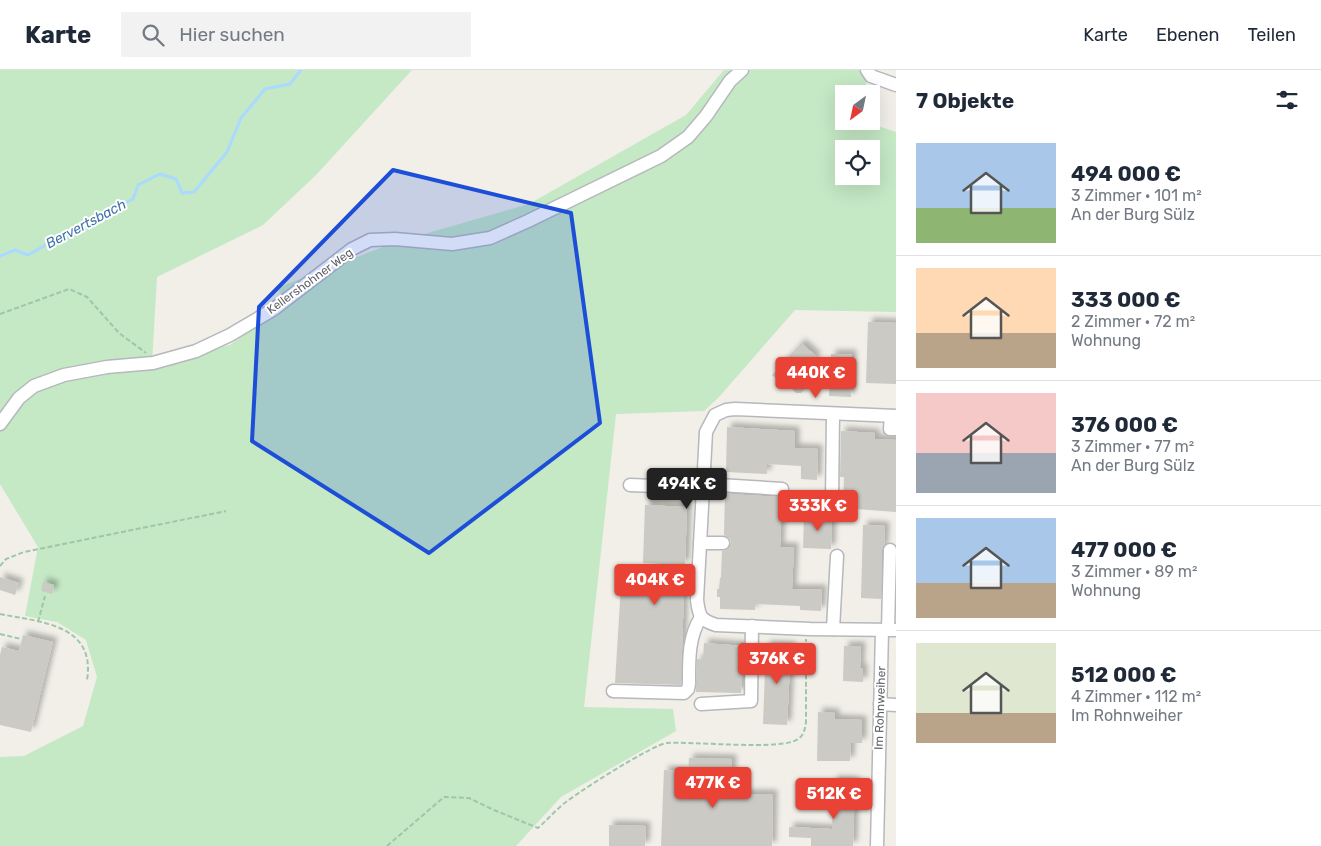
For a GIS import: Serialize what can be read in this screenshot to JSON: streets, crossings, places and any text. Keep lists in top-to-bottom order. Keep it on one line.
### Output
{"streets":{"street":["Kellershohner Weg","Im Rohnweiher"]},"water":["Bervertsbach"],"north":"bottom left","page":{"header":"Karte","search":"Hier suchen","nav":["Karte","Ebenen","Teilen"],"heading":"7 Objekte","list":[{"name":"494 000 €","note":"3 Zimmer · 101 m² · An der Burg Sülz"},{"name":"333 000 €","note":"2 Zimmer · 72 m² · Wohnung"},{"name":"376 000 €","note":"3 Zimmer · 77 m² · An der Burg Sülz"},{"name":"477 000 €","note":"3 Zimmer · 89 m² · Wohnung"},{"name":"512 000 €","note":"4 Zimmer · 112 m² · Im Rohnweiher"}],"price":["440K €","494K €","333K €","404K €","376K €","477K €","512K €"]}}
